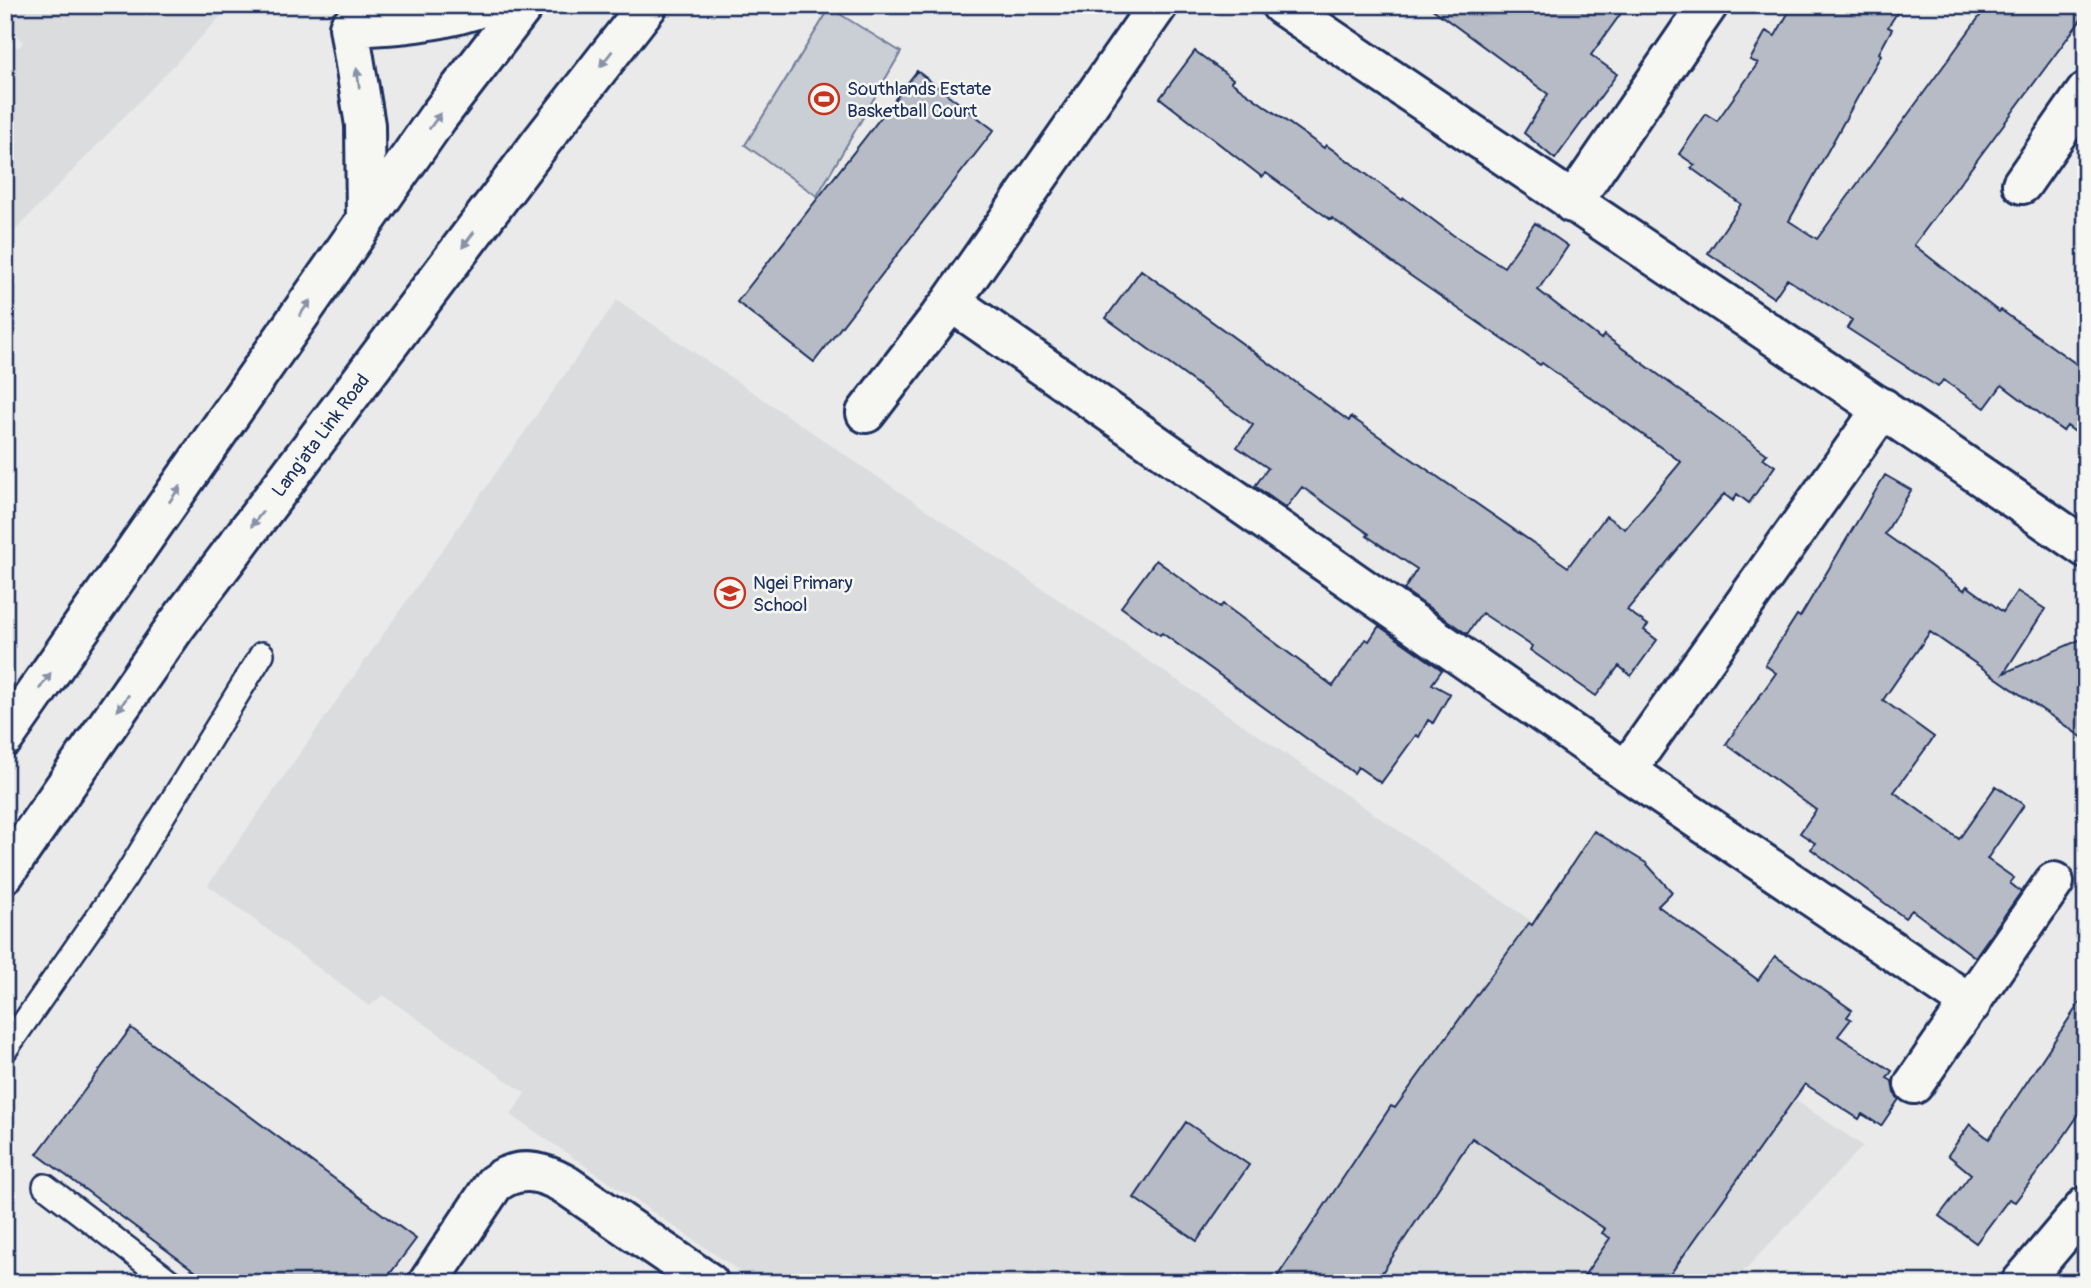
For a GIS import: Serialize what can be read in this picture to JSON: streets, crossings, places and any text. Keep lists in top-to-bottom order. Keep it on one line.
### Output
{"streets":{"street":["Lang'ata Link Road"]},"places":{"sports":["Southlands Estate Basketball Court"],"school or university":["Ngei Primary School"]}}
